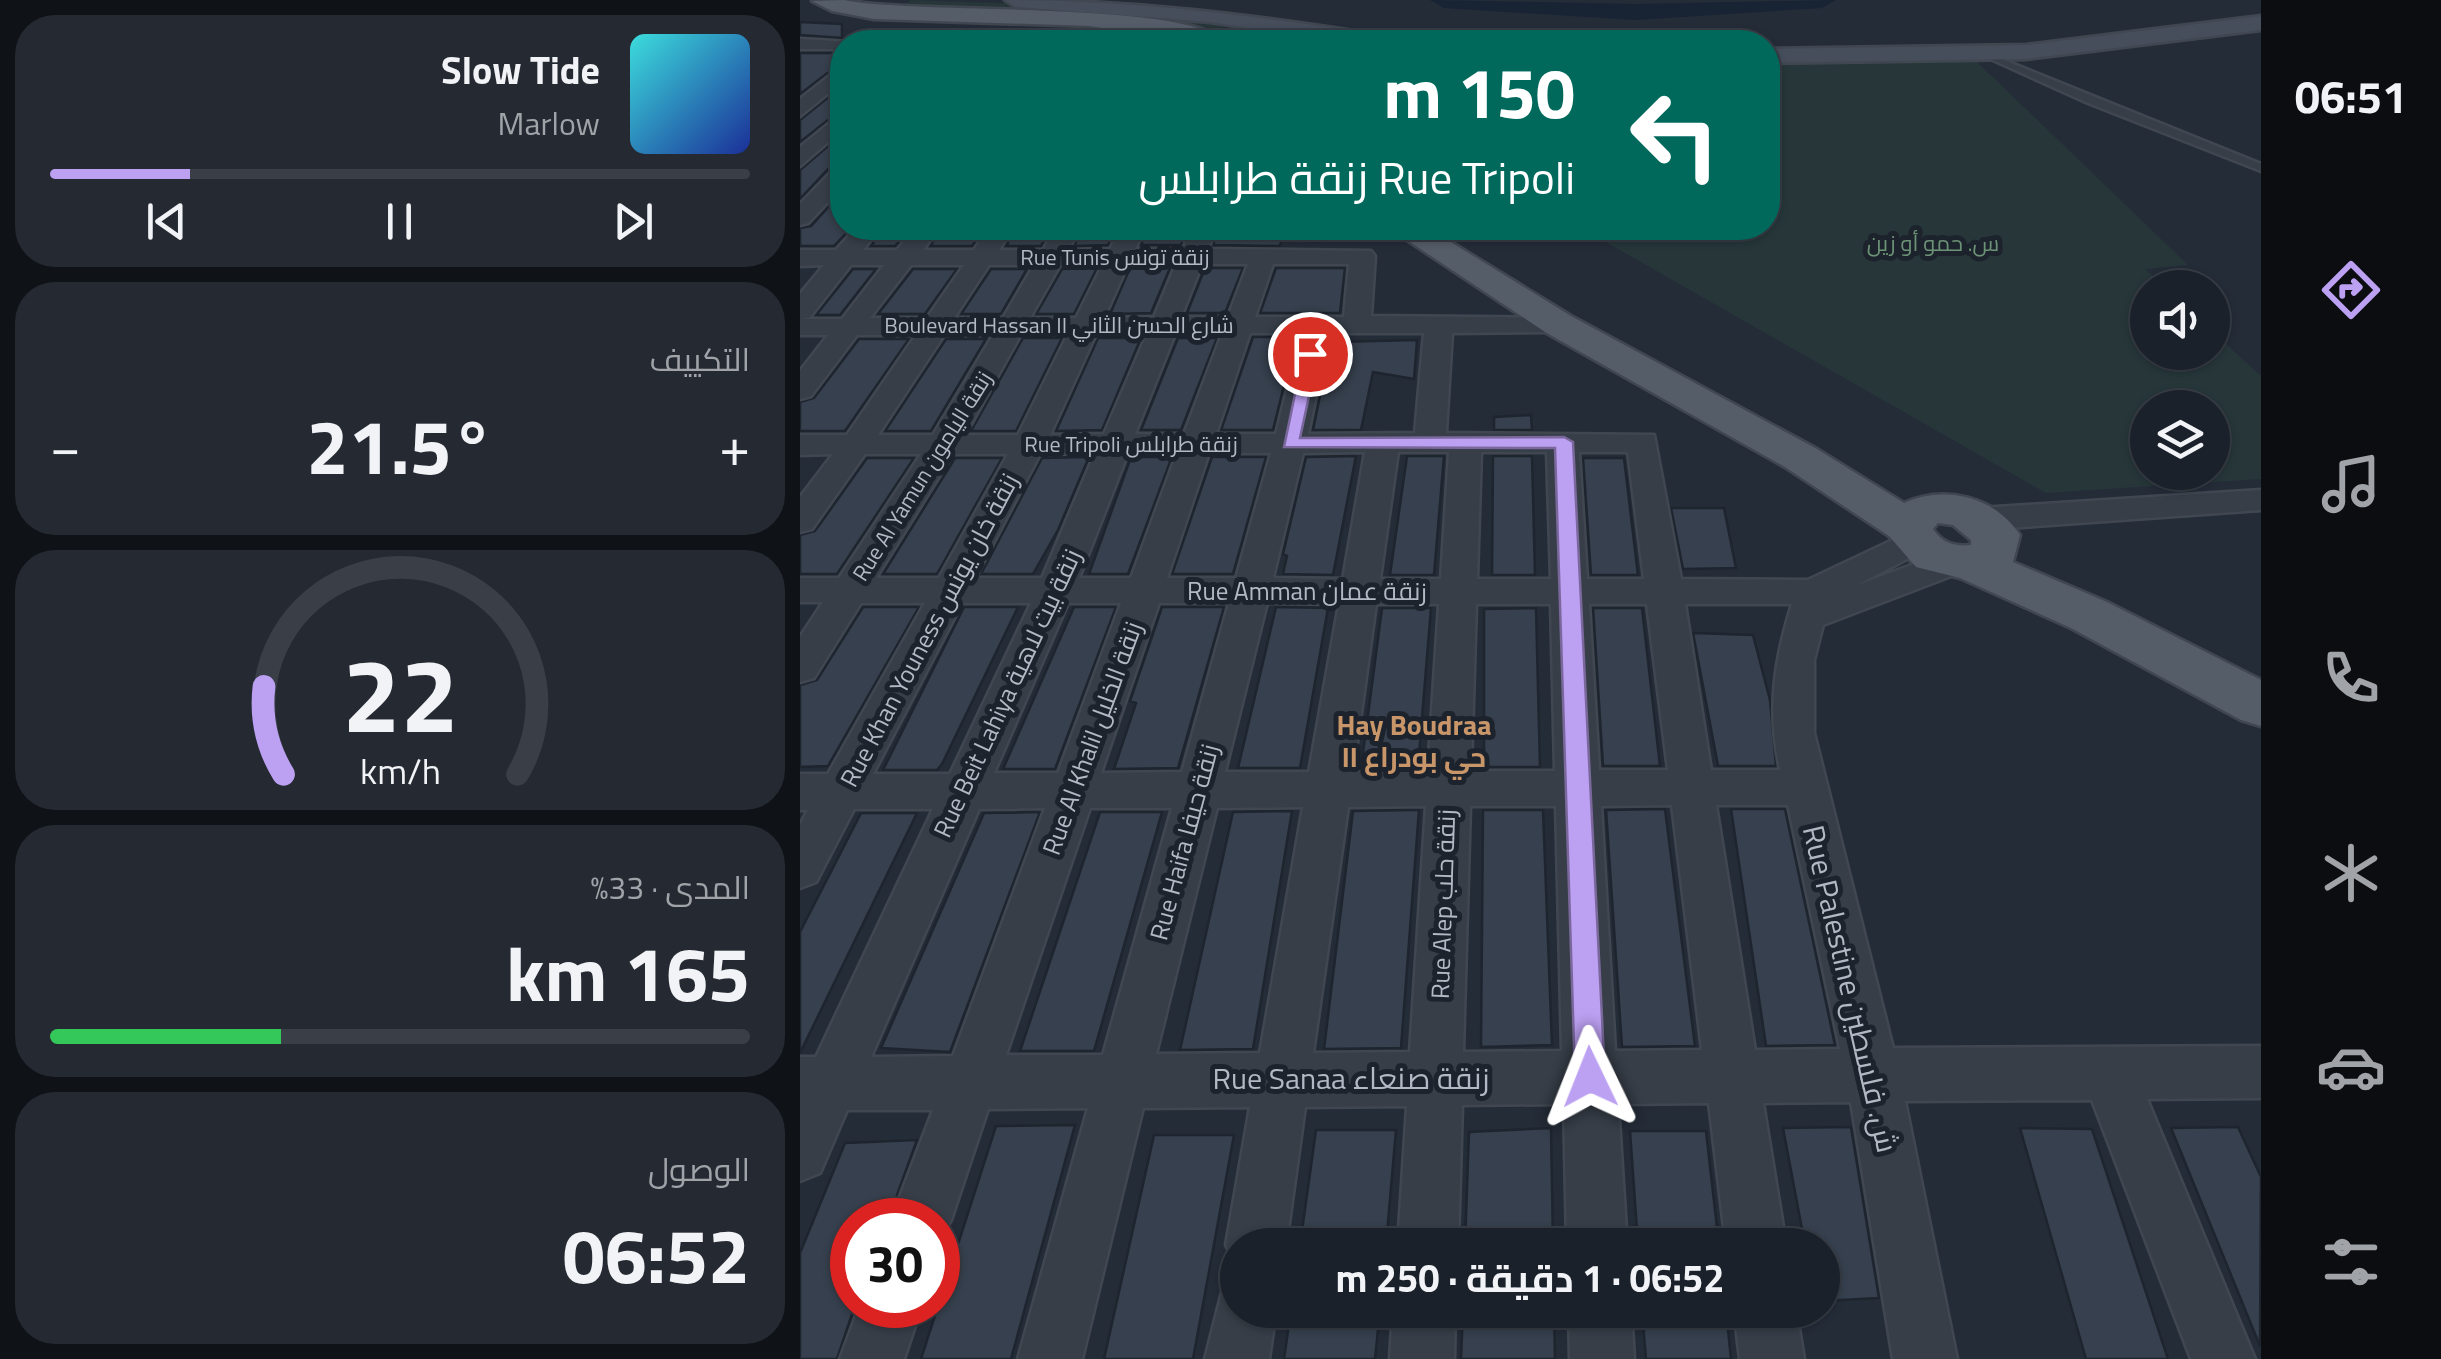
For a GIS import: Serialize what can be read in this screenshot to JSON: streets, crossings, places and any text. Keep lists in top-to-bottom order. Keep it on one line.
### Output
{"streets":{"street":["Rue Tunis زنقة تونس","Boulevard Hassan II شارع الحسن الثاني","Rue Tripoli زنقة طرابلس","Rue Al Yamun زنقة اليامون","Rue Amman زنقة عمان","Rue Khan Youness زنقة خان يونس","Rue Beit Lahiya زنقة بيت لاهية","Rue Al Khalil زنقة الخليل","Rue Haifa زنقة حيفا","Rue Alep زنقة حلب","Rue Palestine ش. فلسطين","Rue Sanaa زنقة صنعاء"]},"crossings":[["Rue Tunis زنقة تونس","Boulevard Hassan II شارع الحسن الثاني"],["Rue Tunis زنقة تونس","Rue Al Yamun زنقة اليامون"],["Rue Tunis زنقة تونس","Rue Khan Youness زنقة خان يونس"],["Rue Tunis زنقة تونس","Rue Beit Lahiya زنقة بيت لاهية"],["Rue Tunis زنقة تونس","Rue Al Khalil زنقة الخليل"],["Rue Tunis زنقة تونس","Rue Haifa زنقة حيفا"],["Boulevard Hassan II شارع الحسن الثاني","Rue Al Yamun زنقة اليامون"],["Boulevard Hassan II شارع الحسن الثاني","Rue Khan Youness زنقة خان يونس"],["Boulevard Hassan II شارع الحسن الثاني","Rue Beit Lahiya زنقة بيت لاهية"],["Boulevard Hassan II شارع الحسن الثاني","Rue Al Khalil زنقة الخليل"],["Boulevard Hassan II شارع الحسن الثاني","Rue Haifa زنقة حيفا"],["Boulevard Hassan II شارع الحسن الثاني","Rue Alep زنقة حلب"],["Rue Tripoli زنقة طرابلس","Rue Al Yamun زنقة اليامون"],["Rue Tripoli زنقة طرابلس","Rue Amman زنقة عمان"],["Rue Tripoli زنقة طرابلس","Rue Khan Youness زنقة خان يونس"],["Rue Tripoli زنقة طرابلس","Rue Beit Lahiya زنقة بيت لاهية"],["Rue Tripoli زنقة طرابلس","Rue Al Khalil زنقة الخليل"],["Rue Tripoli زنقة طرابلس","Rue Haifa زنقة حيفا"],["Rue Tripoli زنقة طرابلس","Rue Alep زنقة حلب"],["Rue Al Yamun زنقة اليامون","Rue Amman زنقة عمان"],["Rue Amman زنقة عمان","Rue Khan Youness زنقة خان يونس"],["Rue Amman زنقة عمان","Rue Beit Lahiya زنقة بيت لاهية"],["Rue Amman زنقة عمان","Rue Al Khalil زنقة الخليل"],["Rue Amman زنقة عمان","Rue Haifa زنقة حيفا"],["Rue Amman زنقة عمان","Rue Alep زنقة حلب"],["Rue Amman زنقة عمان","Rue Palestine ش. فلسطين"],["Rue Beit Lahiya زنقة بيت لاهية","Rue Sanaa زنقة صنعاء"],["Rue Al Khalil زنقة الخليل","Rue Sanaa زنقة صنعاء"],["Rue Haifa زنقة حيفا","Rue Sanaa زنقة صنعاء"],["Rue Alep زنقة حلب","Rue Sanaa زنقة صنعاء"],["Rue Palestine ش. فلسطين","Rue Sanaa زنقة صنعاء"]],"districts":["Hay Boudraa II حي بودراع"],"parks":["س. حمو أو زين"],"page":{"tabs":"06:51","turn":["150 m","Rue Tripoli زنقة طرابلس"],"song":["Slow Tide","Marlow"],"tile":["التكييف",["المدى · 33%","165 km"],["الوصول","06:52"]],"heat":["−","21.5°","+"],"limit":"30","trip":"06:52 · 1 دقيقة · 250 m","gauge":["22","km/h"]}}
